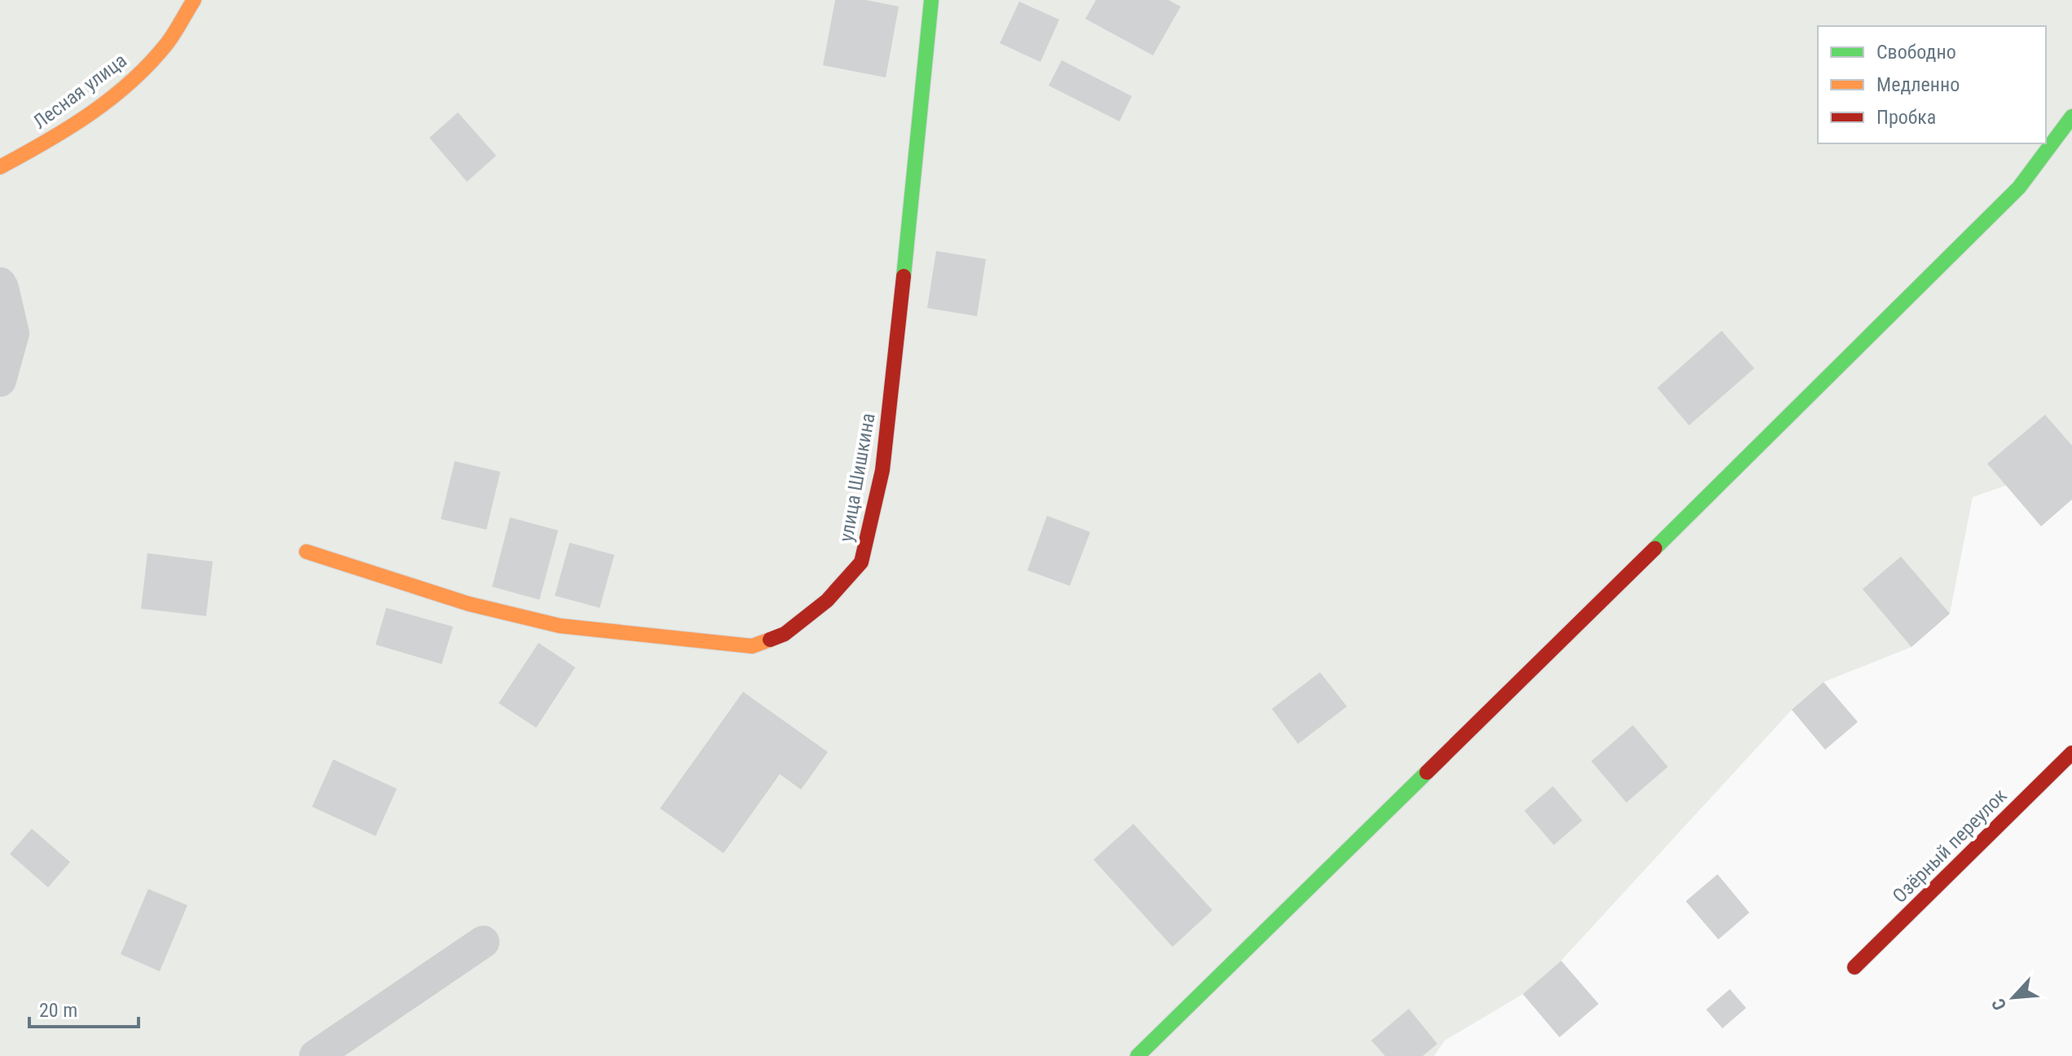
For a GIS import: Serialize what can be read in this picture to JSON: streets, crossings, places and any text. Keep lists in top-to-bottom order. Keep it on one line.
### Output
{"streets":{"street":["Лесная улица","улица Шишкина","Озёрный переулок"]},"legend":["Свободно","Медленно","Пробка"],"scale_bar":"20 m","north":"bottom left"}
